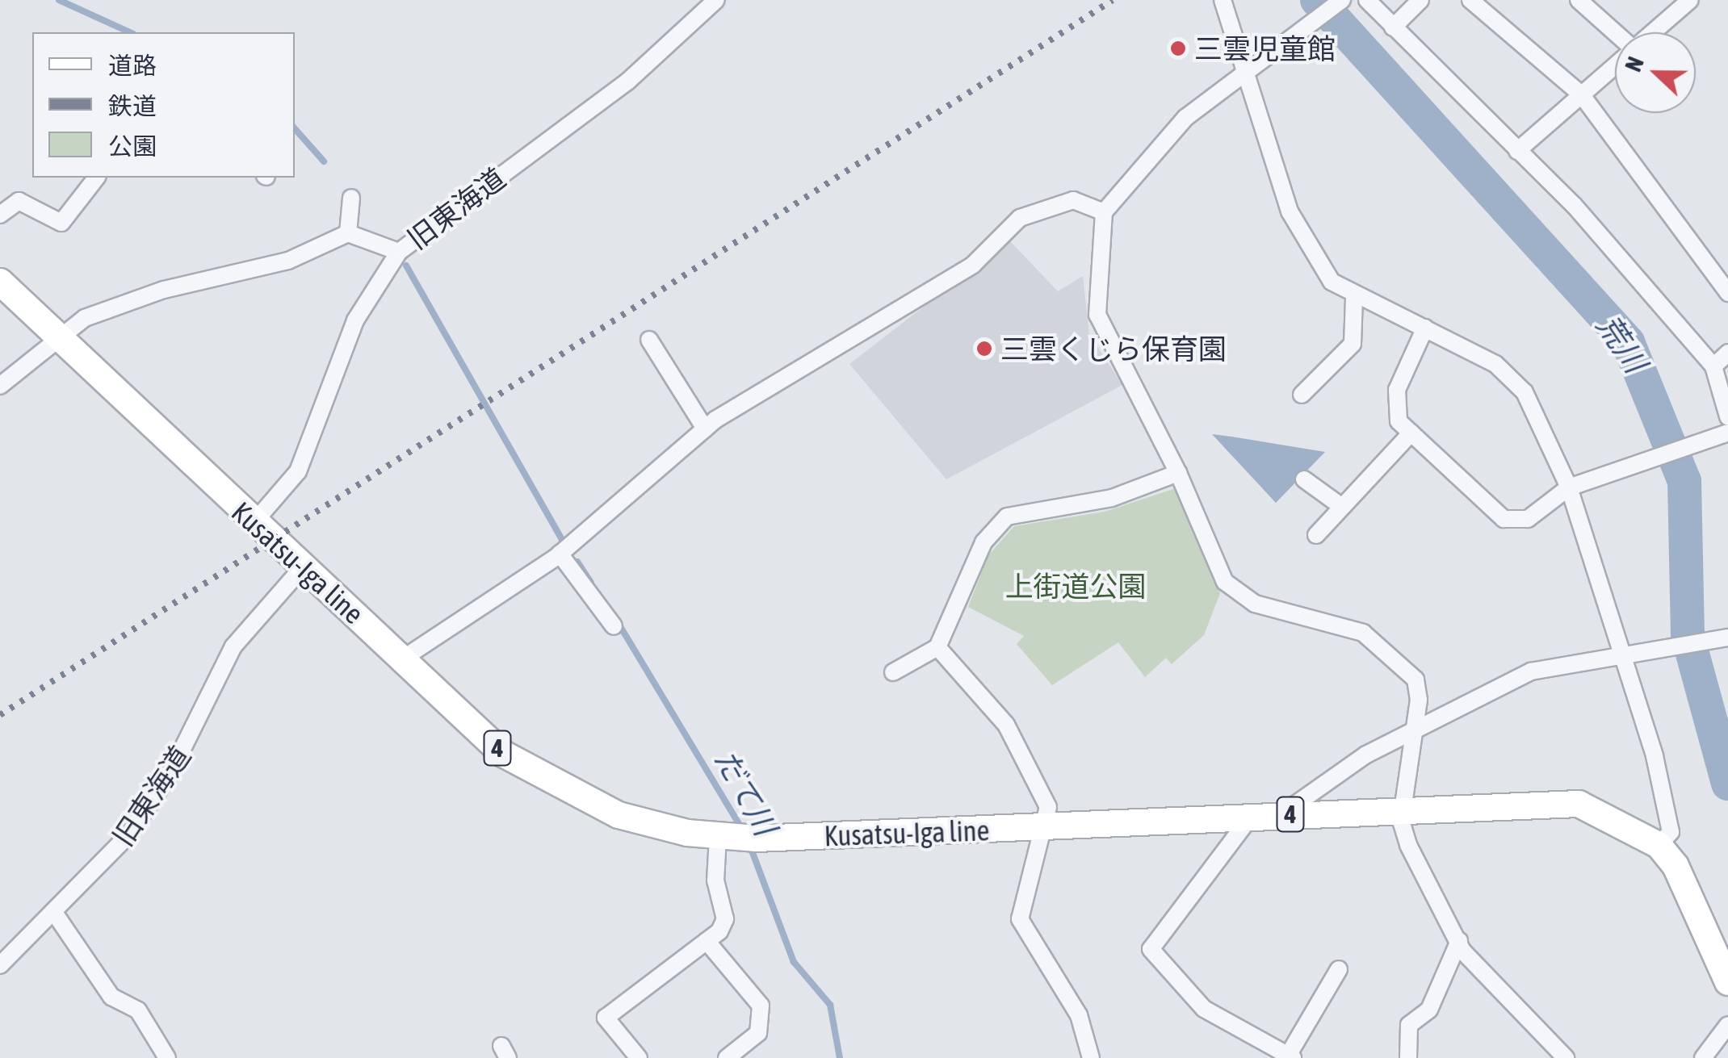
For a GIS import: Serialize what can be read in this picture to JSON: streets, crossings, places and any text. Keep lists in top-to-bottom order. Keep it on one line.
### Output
{"streets":{"main road":["Kusatsu-Iga line","4"],"street":["旧東海道"]},"crossings":[["旧東海道","Kusatsu-Iga line"]],"water":["荒川","だて川"],"parks":["上街道公園"],"places":["三雲児童館","三雲くじら保育園"],"legend":["道路","鉄道","公園"],"north":"left"}
